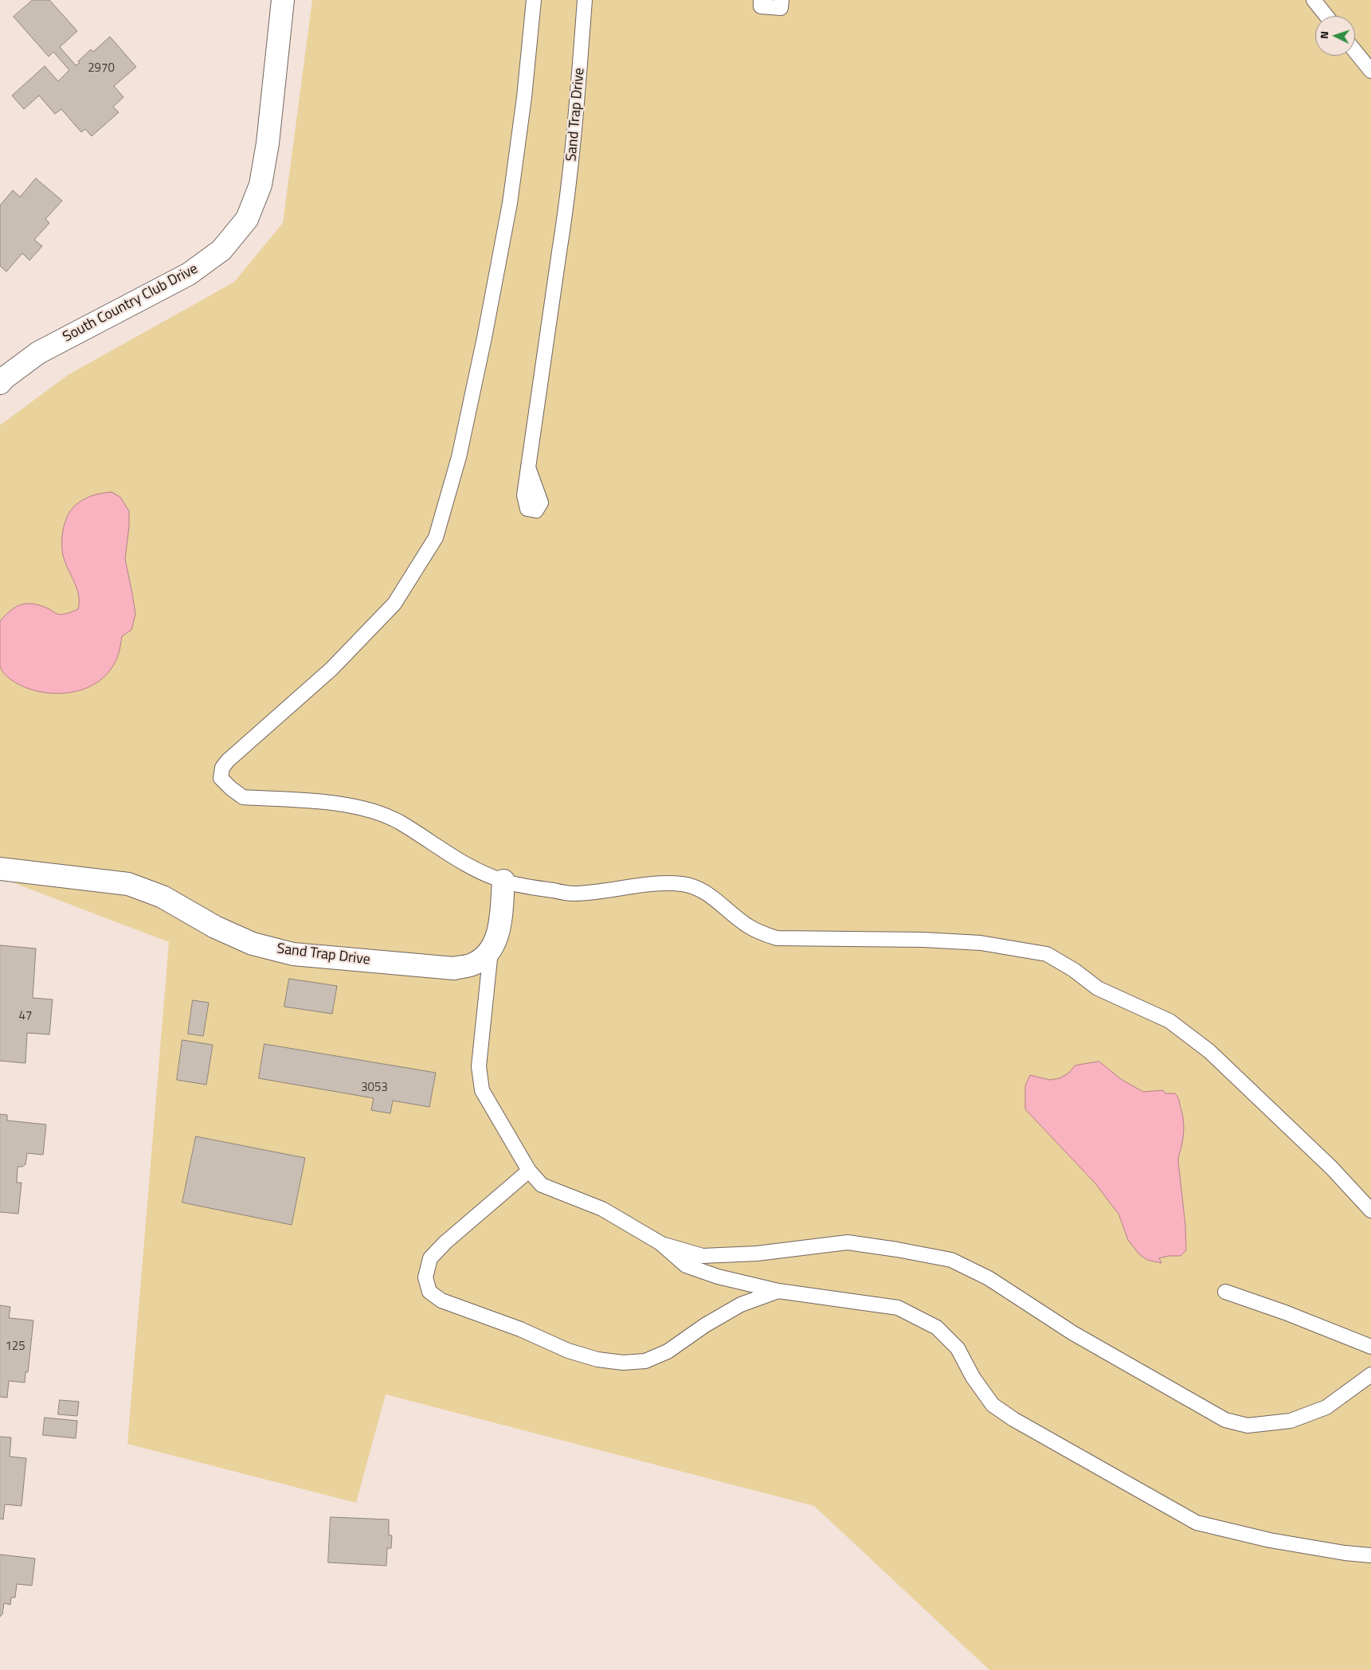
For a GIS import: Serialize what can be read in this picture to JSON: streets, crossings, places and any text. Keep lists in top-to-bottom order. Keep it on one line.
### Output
{"streets":{"street":["Sand Trap Drive","South Country Club Drive"]},"house_numbers":["2970","47","3053","125"],"north":"left"}
